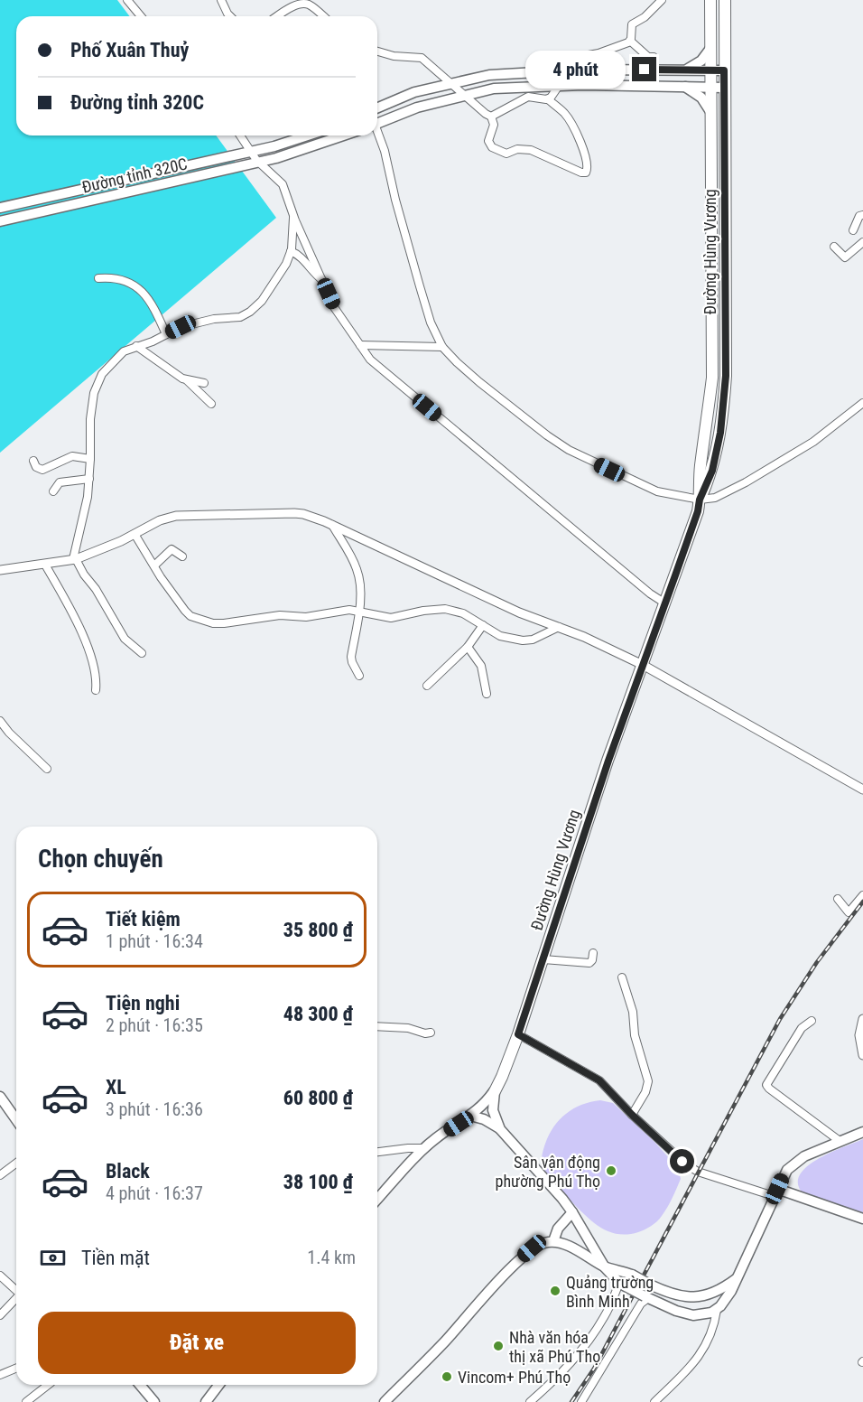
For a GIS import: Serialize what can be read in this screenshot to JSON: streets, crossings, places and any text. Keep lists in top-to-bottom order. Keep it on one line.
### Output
{"streets":{"main road":["Đường tỉnh 320C","Đường Hùng Vương"]},"places":["Sân vận động phường Phú Thọ","Quảng trường Bình Minh","Nhà văn hóa thị xã Phú Thọ","Vincom+ Phú Thọ"],"page":{"banner":["Phố Xuân Thuỷ","Đường tỉnh 320C"],"bubble":"4 phút","heading":"Chọn chuyến","list":[{"name":"Tiết kiệm","note":"1 phút · 16:34","value":"35 800 ₫"},{"name":"Tiện nghi","note":"2 phút · 16:35","value":"48 300 ₫"},{"name":"XL","note":"3 phút · 16:36","value":"60 800 ₫"},{"name":"Black","note":"4 phút · 16:37","value":"38 100 ₫"}],"pay":["Tiền mặt","1.4 km"],"buttons":"Đặt xe"}}
